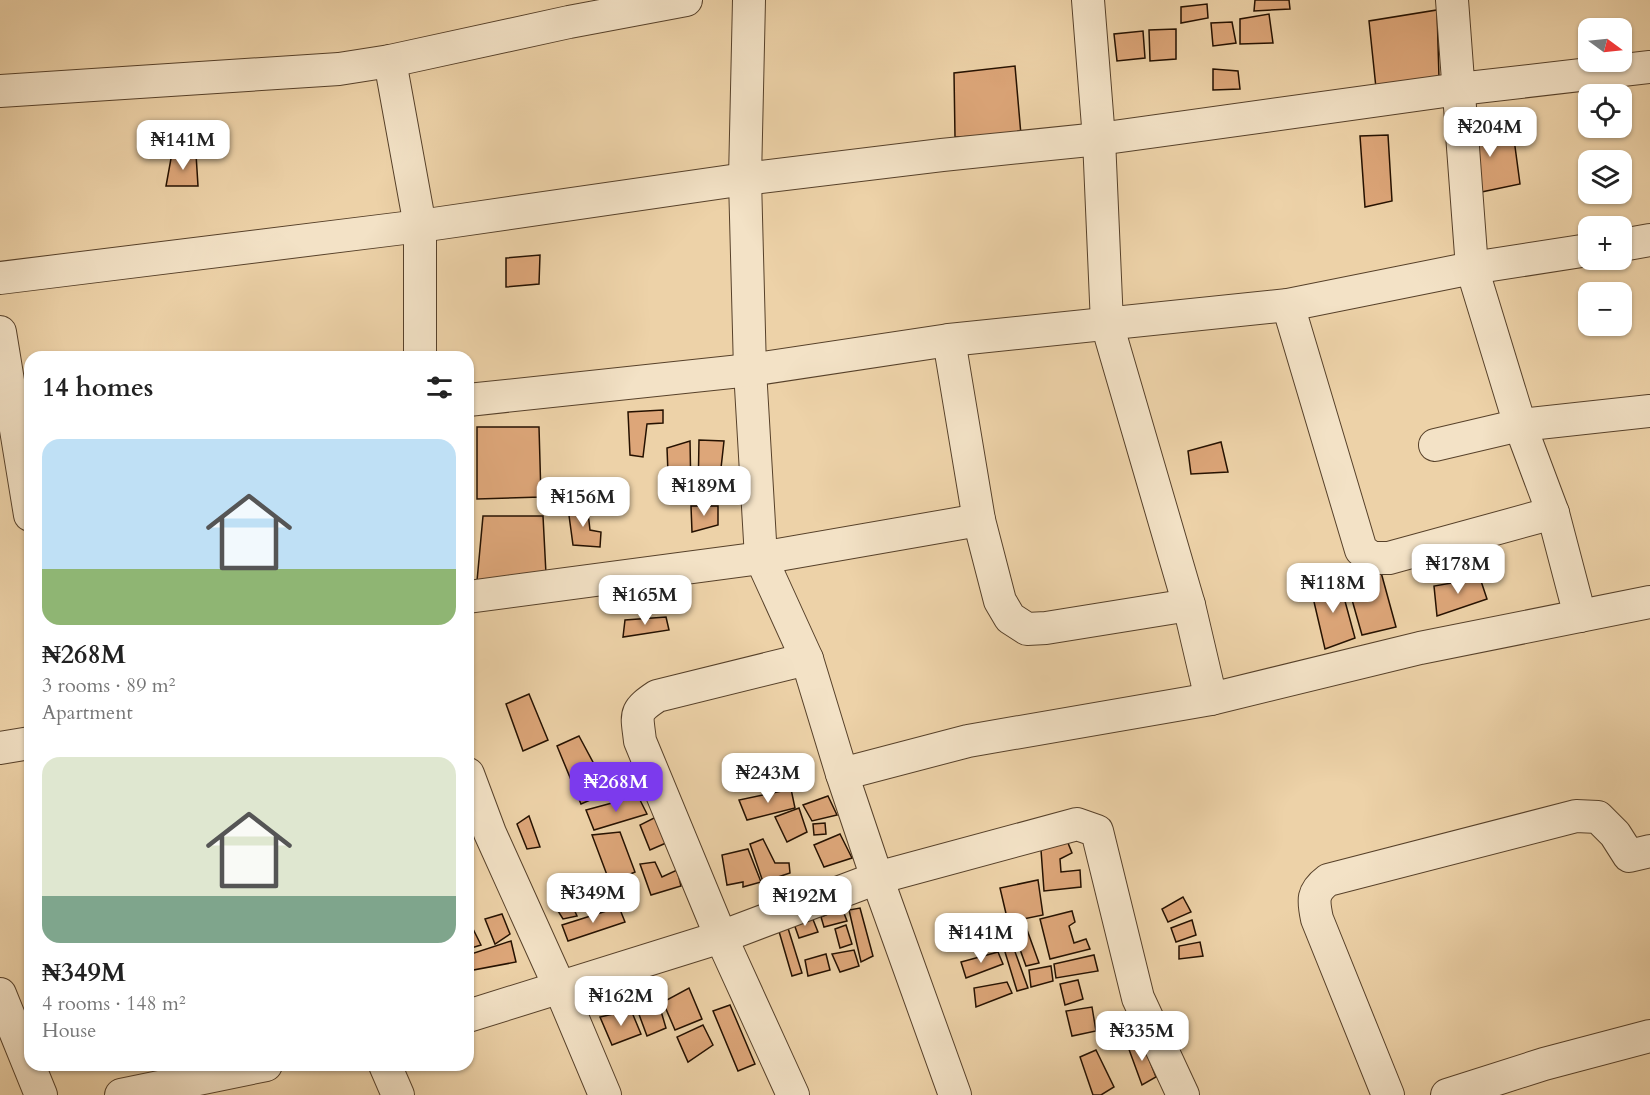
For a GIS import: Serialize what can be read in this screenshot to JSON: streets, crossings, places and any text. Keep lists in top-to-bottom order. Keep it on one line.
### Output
{"north":"right","page":{"map_buttons":["+","−"],"price":["₦204M","₦141M","₦189M","₦156M","₦178M","₦118M","₦165M","₦243M","₦268M","₦349M","₦192M","₦141M","₦162M","₦335M"],"heading":"14 homes","list":[{"name":"₦268M","note":"3 rooms · 89 m² · Apartment"},{"name":"₦349M","note":"4 rooms · 148 m² · House"}]}}
